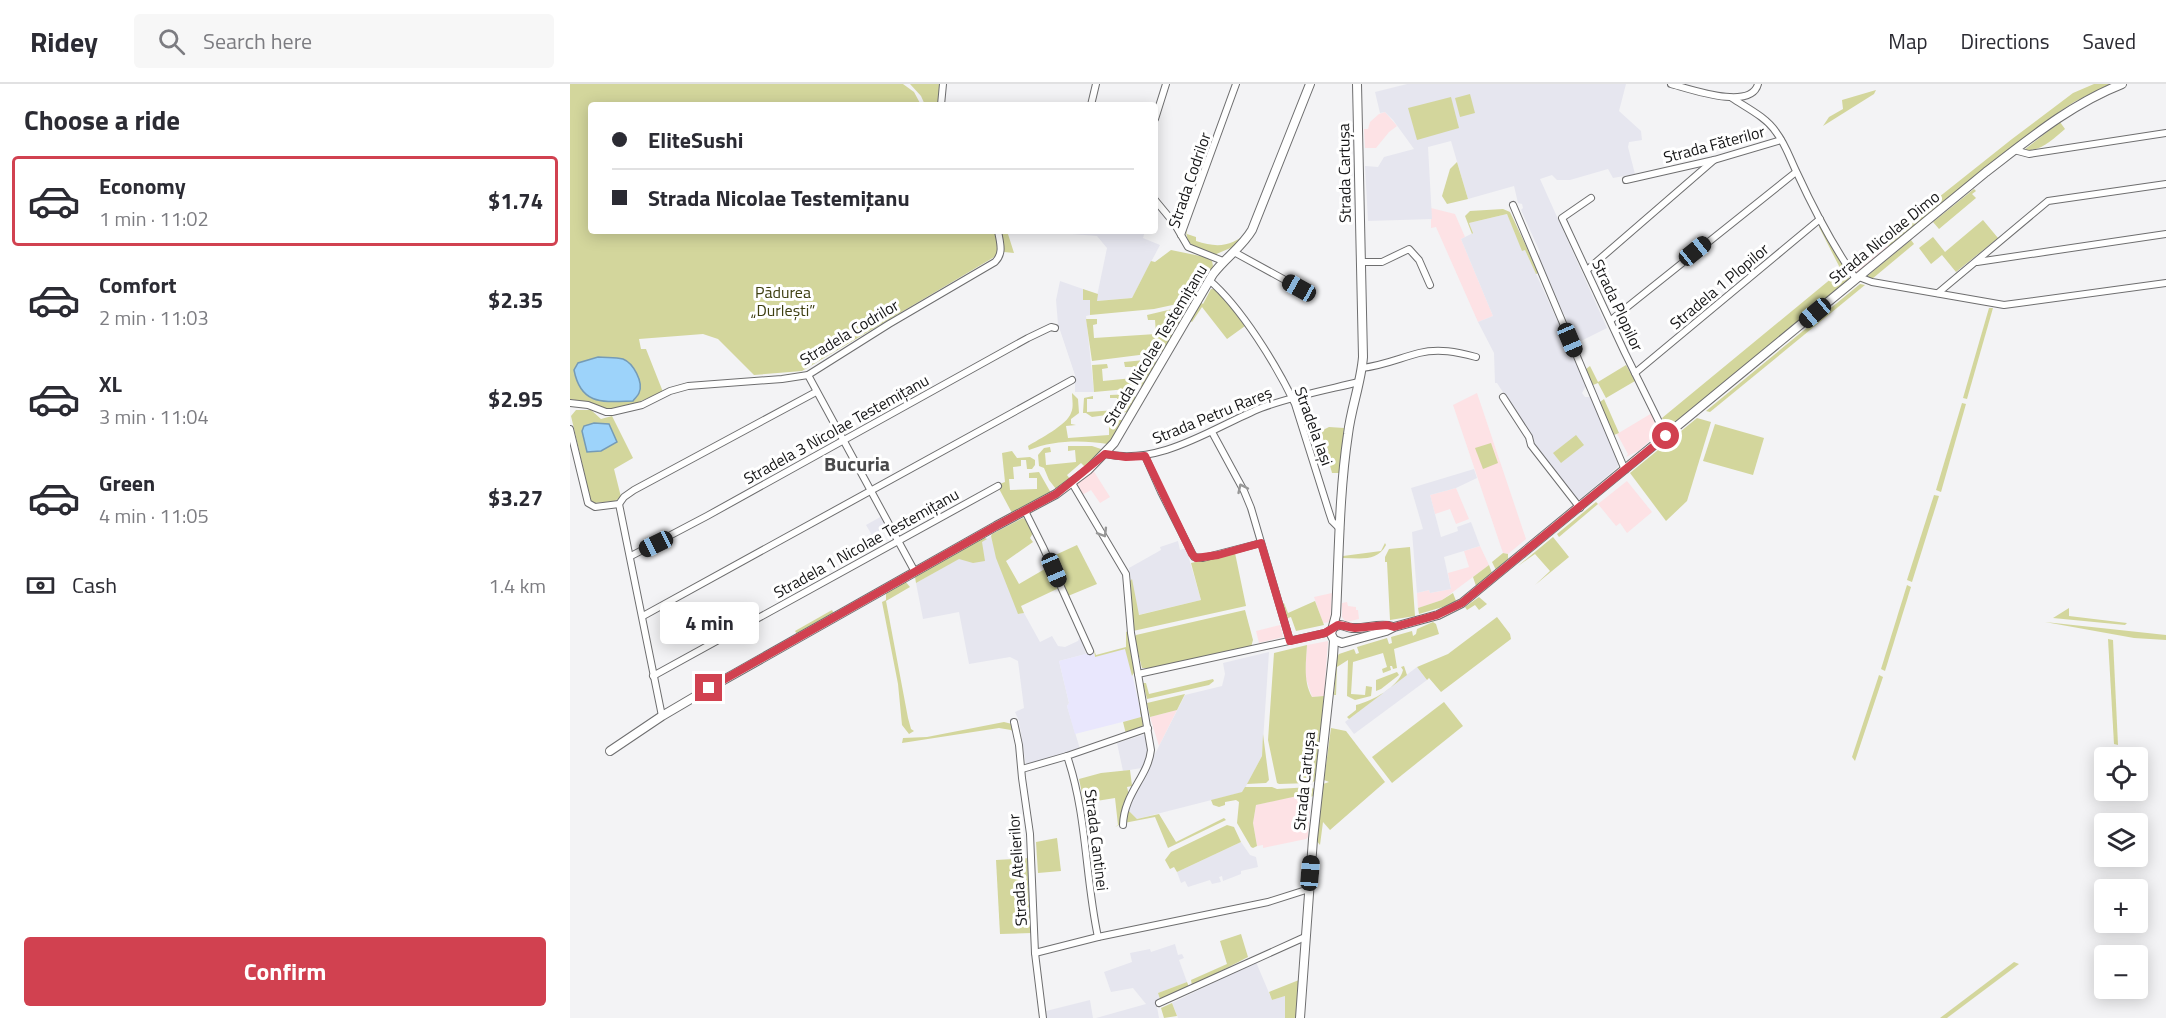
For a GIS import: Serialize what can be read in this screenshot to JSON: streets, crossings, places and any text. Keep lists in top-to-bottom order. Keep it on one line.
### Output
{"streets":{"street":["Strada Făterilor","Strada Cartușa","Strada Codrilor","Strada Nicolae Dimo","Stradela 1 Plopilor","Strada Plopilor","Stradela Codrilor","Strada Nicolae Testemițanu","Strada Petru Rareș","Stradela Iași","Stradela 3 Nicolae Testemițanu","Stradela 1 Nicolae Testemițanu","Strada Cantinei","Strada Atelierilor"]},"crossings":[["Strada Cartușa","Strada Nicolae Dimo"],["Strada Cartușa","Strada Petru Rareș"],["Strada Cartușa","Stradela Iași"],["Strada Codrilor","Strada Nicolae Testemițanu"],["Strada Nicolae Dimo","Strada Plopilor"],["Strada Nicolae Dimo","Strada Cantinei"],["Stradela 1 Plopilor","Strada Plopilor"],["Strada Nicolae Testemițanu","Strada Petru Rareș"],["Strada Nicolae Testemițanu","Stradela Iași"],["Strada Nicolae Testemițanu","Strada Cantinei"],["Strada Petru Rareș","Stradela Iași"]],"one_way":["Strada Cantinei"],"districts":["Bucuria"],"parks":["Pădurea „Durlești”"],"page":{"header":"Ridey","search":"Search here","nav":["Map","Directions","Saved"],"heading":"Choose a ride","banner":["EliteSushi","Strada Nicolae Testemițanu"],"list":[{"name":"Economy","note":"1 min · 11:02","value":"$1.74"},{"name":"Comfort","note":"2 min · 11:03","value":"$2.35"},{"name":"XL","note":"3 min · 11:04","value":"$2.95"},{"name":"Green","note":"4 min · 11:05","value":"$3.27"}],"pay":["Cash","1.4 km"],"bubble":"4 min","map_buttons":["+","−"],"buttons":"Confirm"}}
